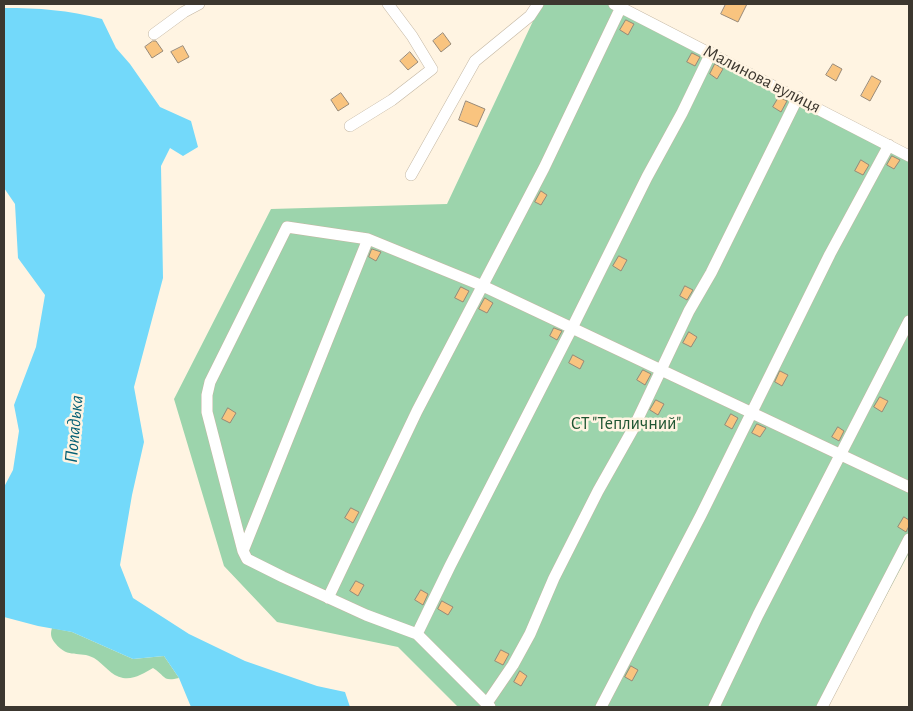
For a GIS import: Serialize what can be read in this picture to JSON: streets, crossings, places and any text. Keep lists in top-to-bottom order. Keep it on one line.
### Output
{"streets":{"street":["Малинова вулиця"]},"water":["Попадька"],"parks":["СТ \"Тепличний\""]}
